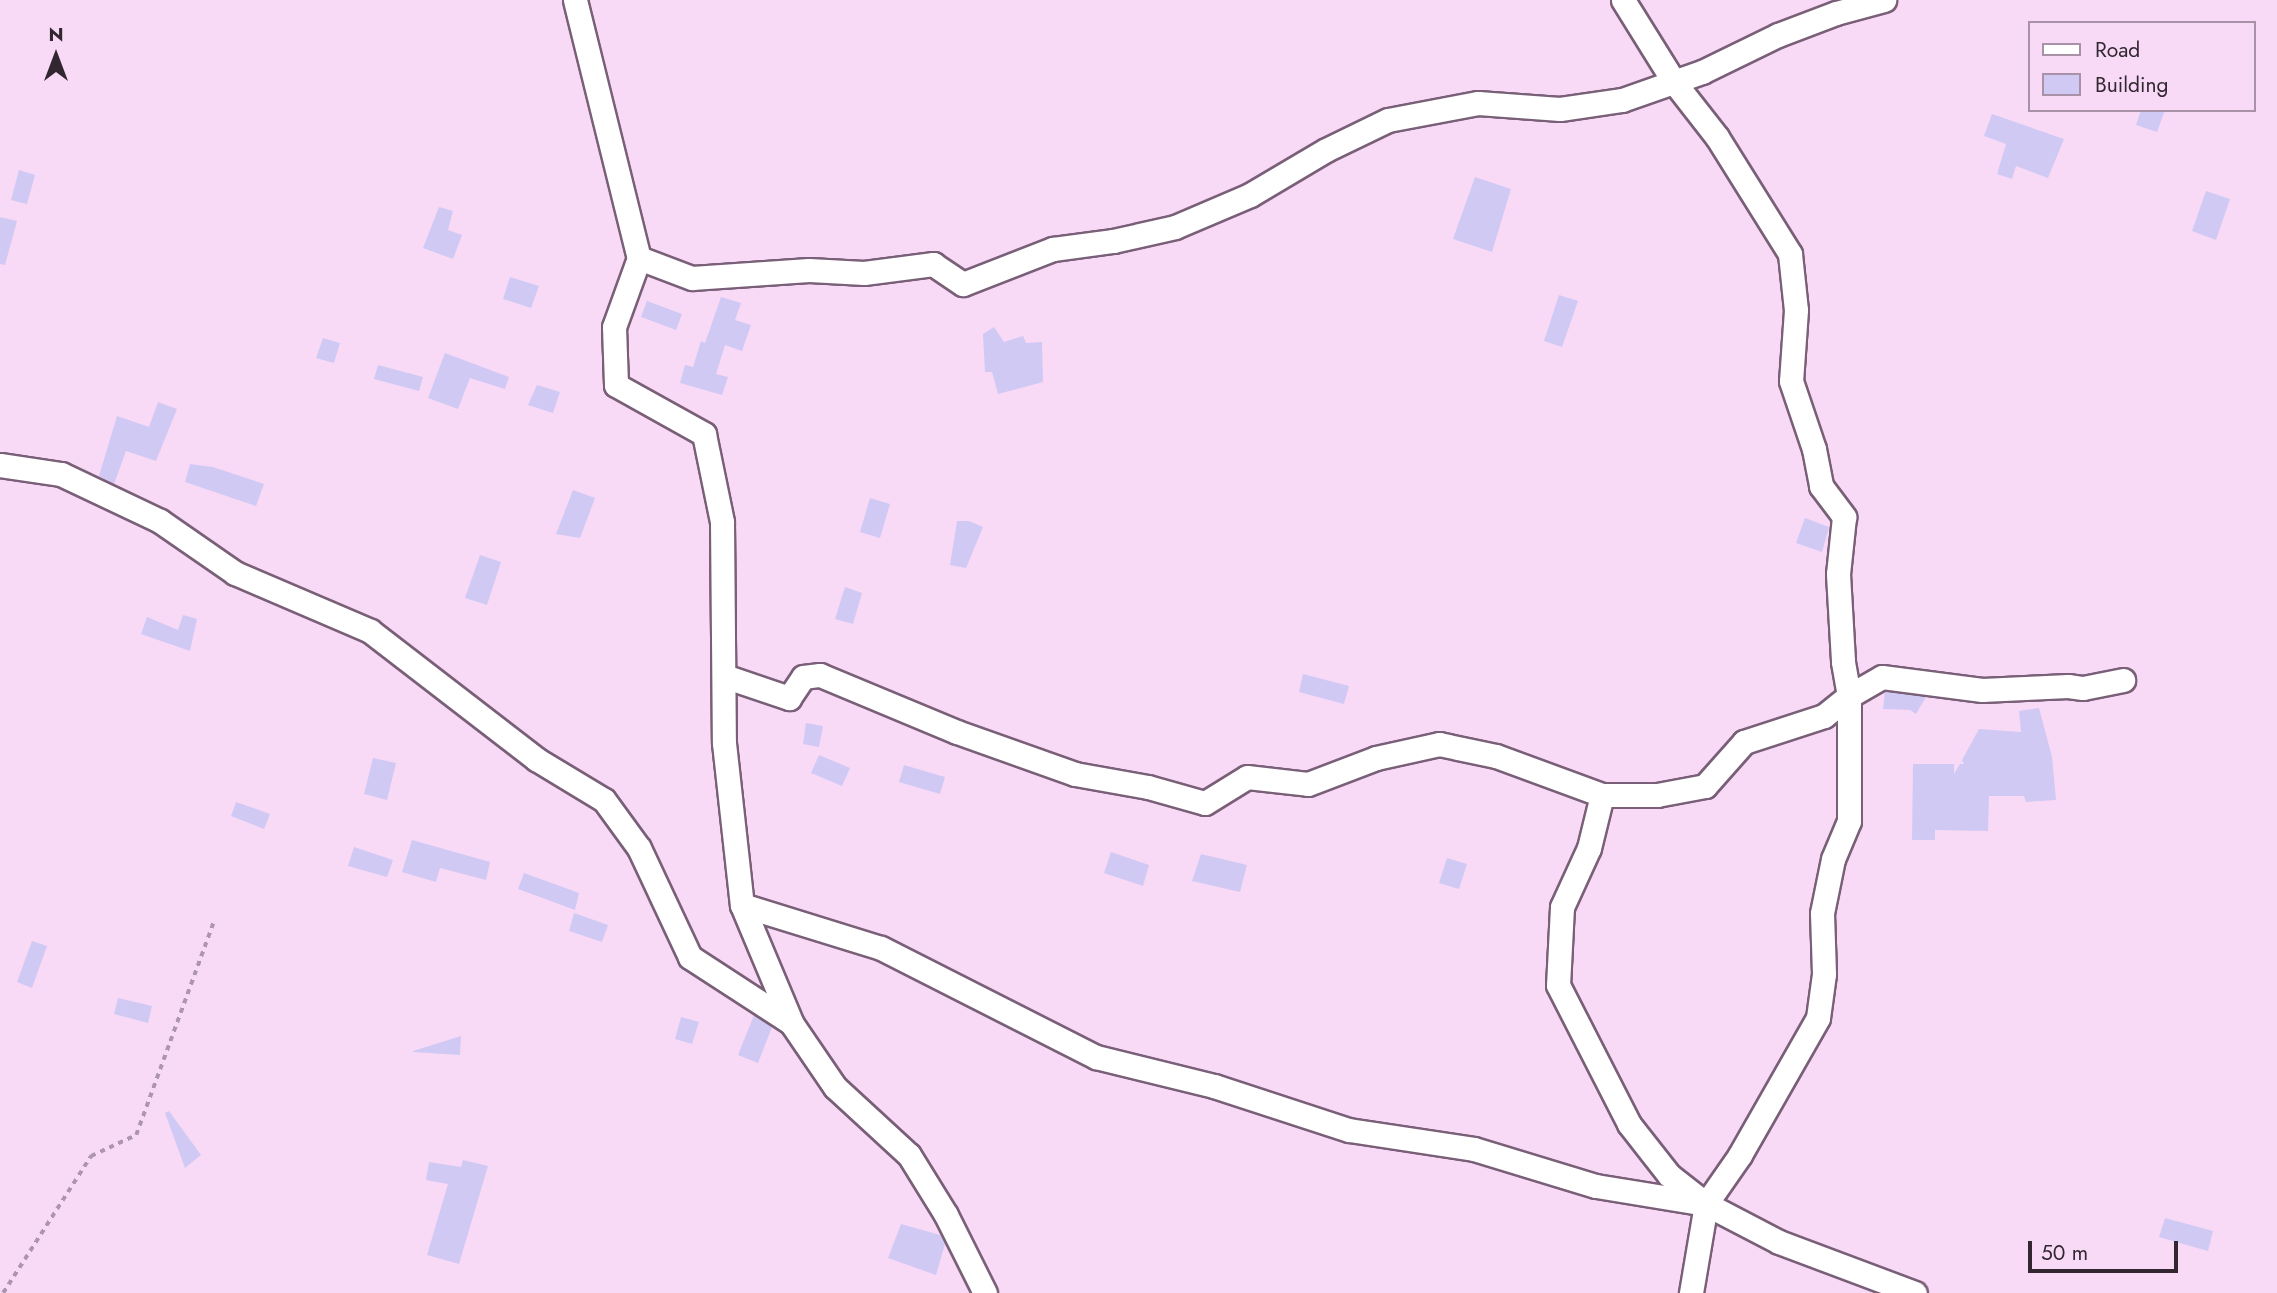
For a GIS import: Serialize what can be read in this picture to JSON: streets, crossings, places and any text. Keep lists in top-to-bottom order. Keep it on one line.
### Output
{"legend":["Road","Building"],"scale_bar":"50 m","north":"top"}
